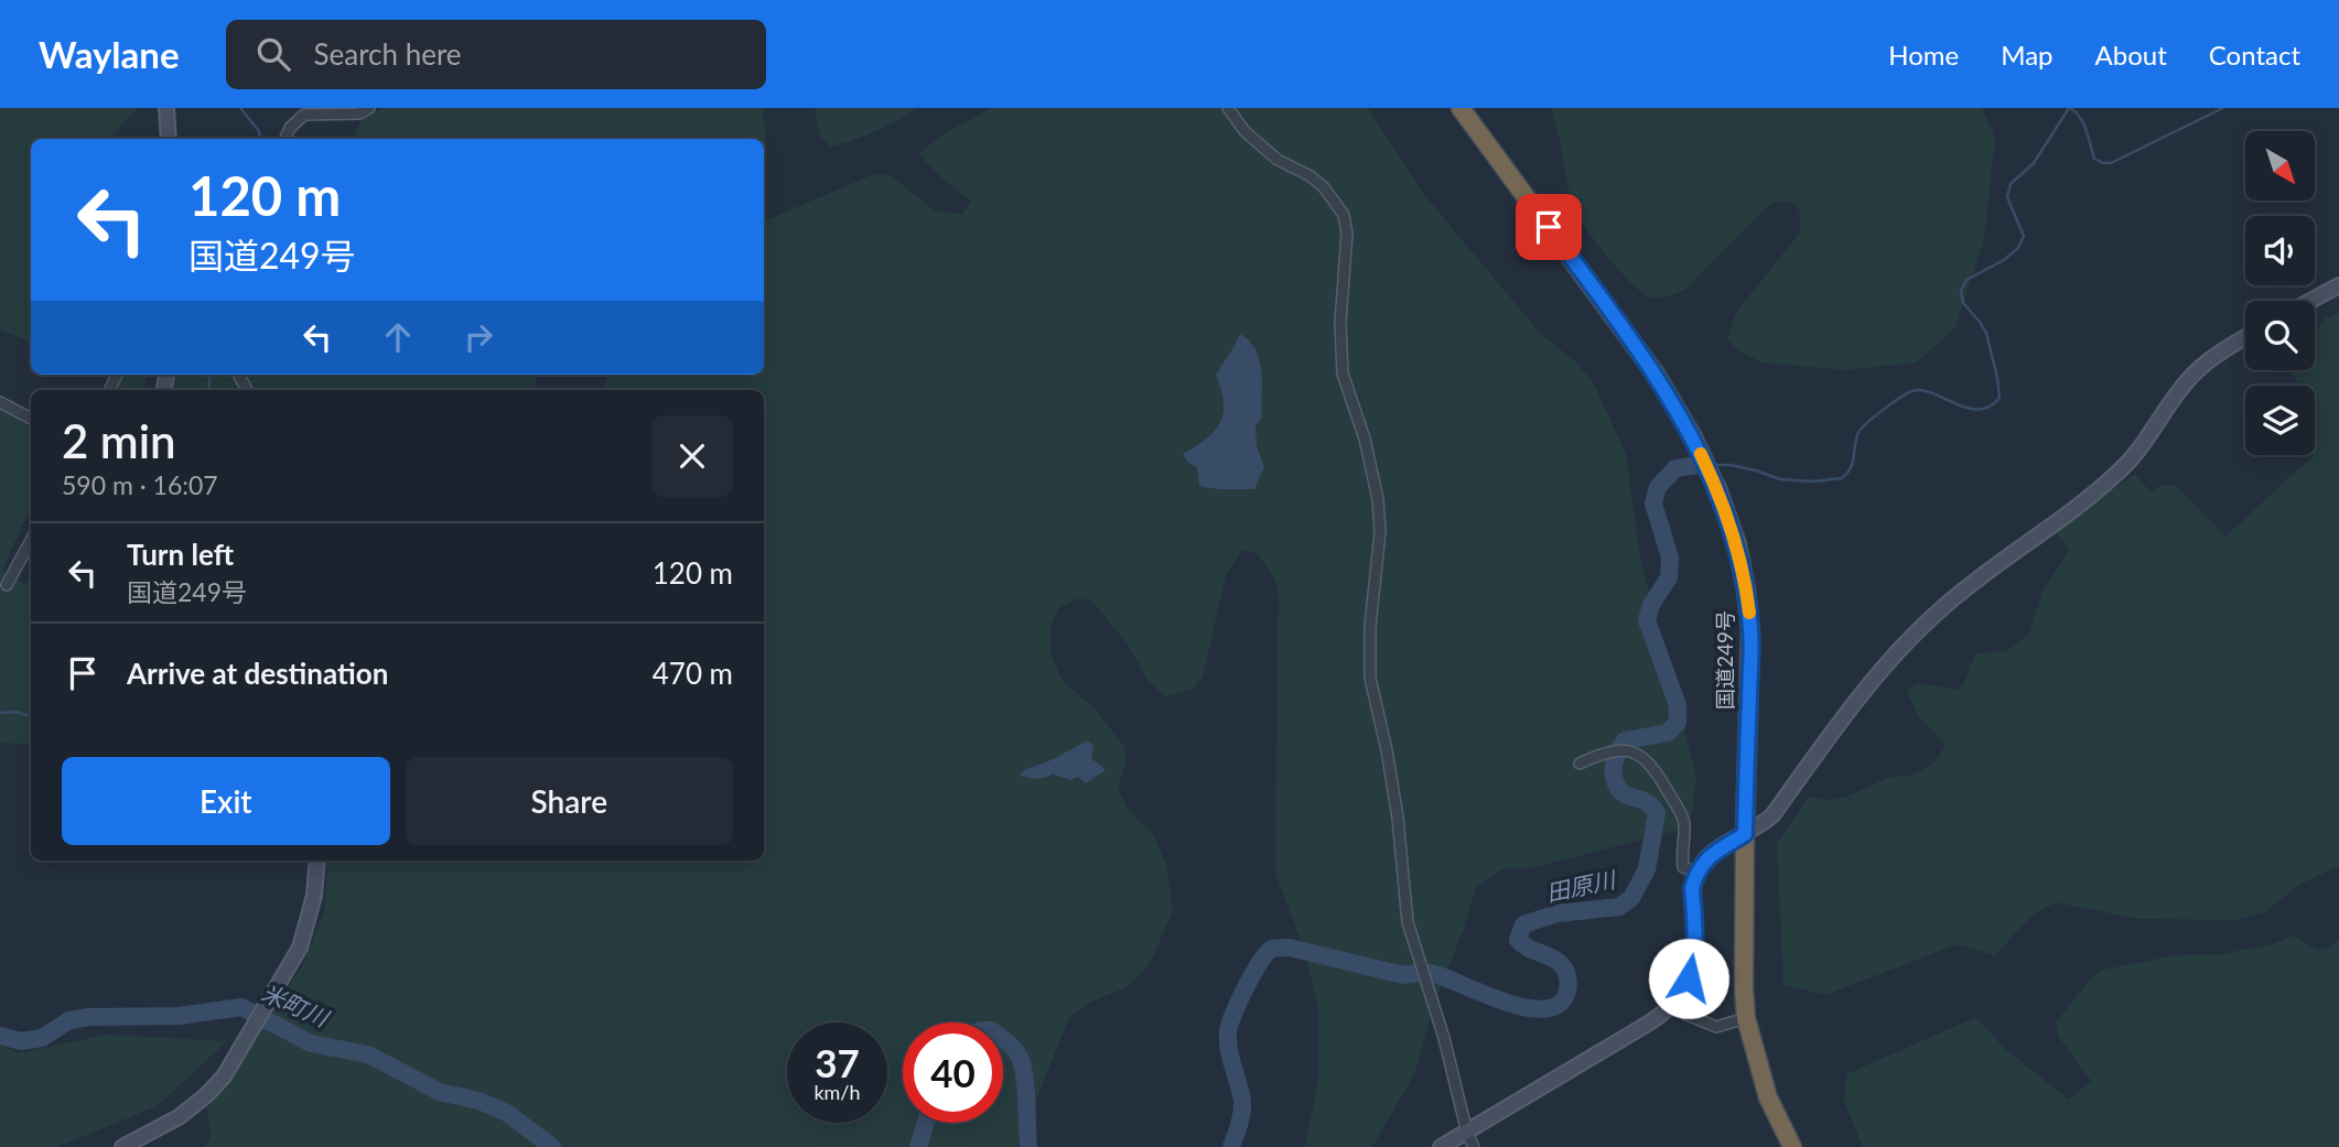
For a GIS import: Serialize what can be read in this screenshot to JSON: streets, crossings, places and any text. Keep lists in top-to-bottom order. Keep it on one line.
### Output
{"streets":{"highway":["国道249号"]},"water":["田原川","米町川"],"north":"bottom right","page":{"header":"Waylane","search":"Search here","nav":["Home","Map","About","Contact"],"turn":["120 m","国道249号"],"heading":["2 min","590 m · 16:07"],"list":[{"name":"Turn left","note":"国道249号","value":"120 m"},{"name":"Arrive at destination","value":"470 m"}],"buttons":["Exit","Share"],"speed":"37 km/h","limit":"40"}}
